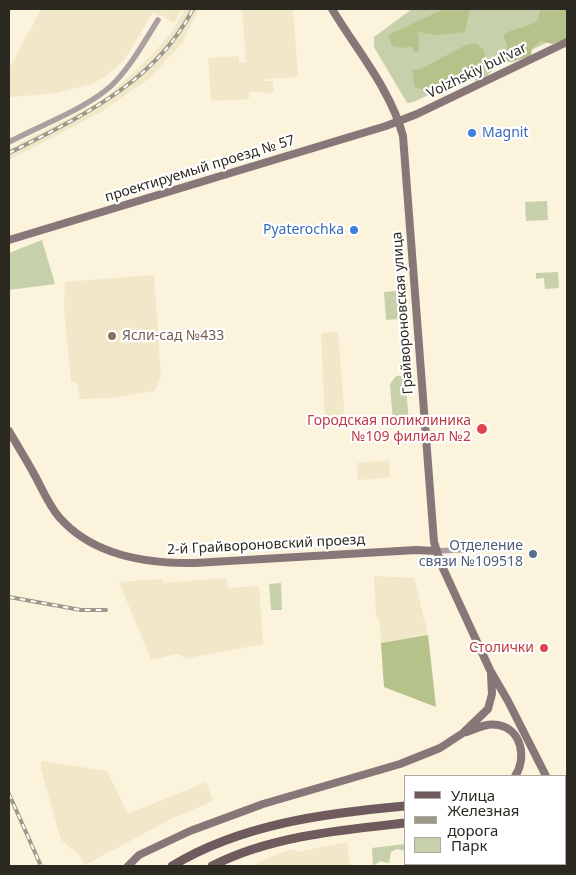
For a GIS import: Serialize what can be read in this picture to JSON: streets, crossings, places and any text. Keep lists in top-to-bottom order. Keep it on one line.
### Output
{"streets":{"main road":["Volzhskiy bul'var","проектируемый проезд № 57","Грайвороновская улица","2-й Грайвороновский проезд"]},"crossings":[["Volzhskiy bul'var","проектируемый проезд № 57"],["Volzhskiy bul'var","Грайвороновская улица"],["проектируемый проезд № 57","Грайвороновская улица"],["Грайвороновская улица","2-й Грайвороновский проезд"]],"places":["Magnit","Pyaterochka","Ясли-сад №433","Городская поликлиника №109 филиал №2","Отделение связи №109518","Столички"],"legend":["Улица","Железная дорога","Парк"]}
